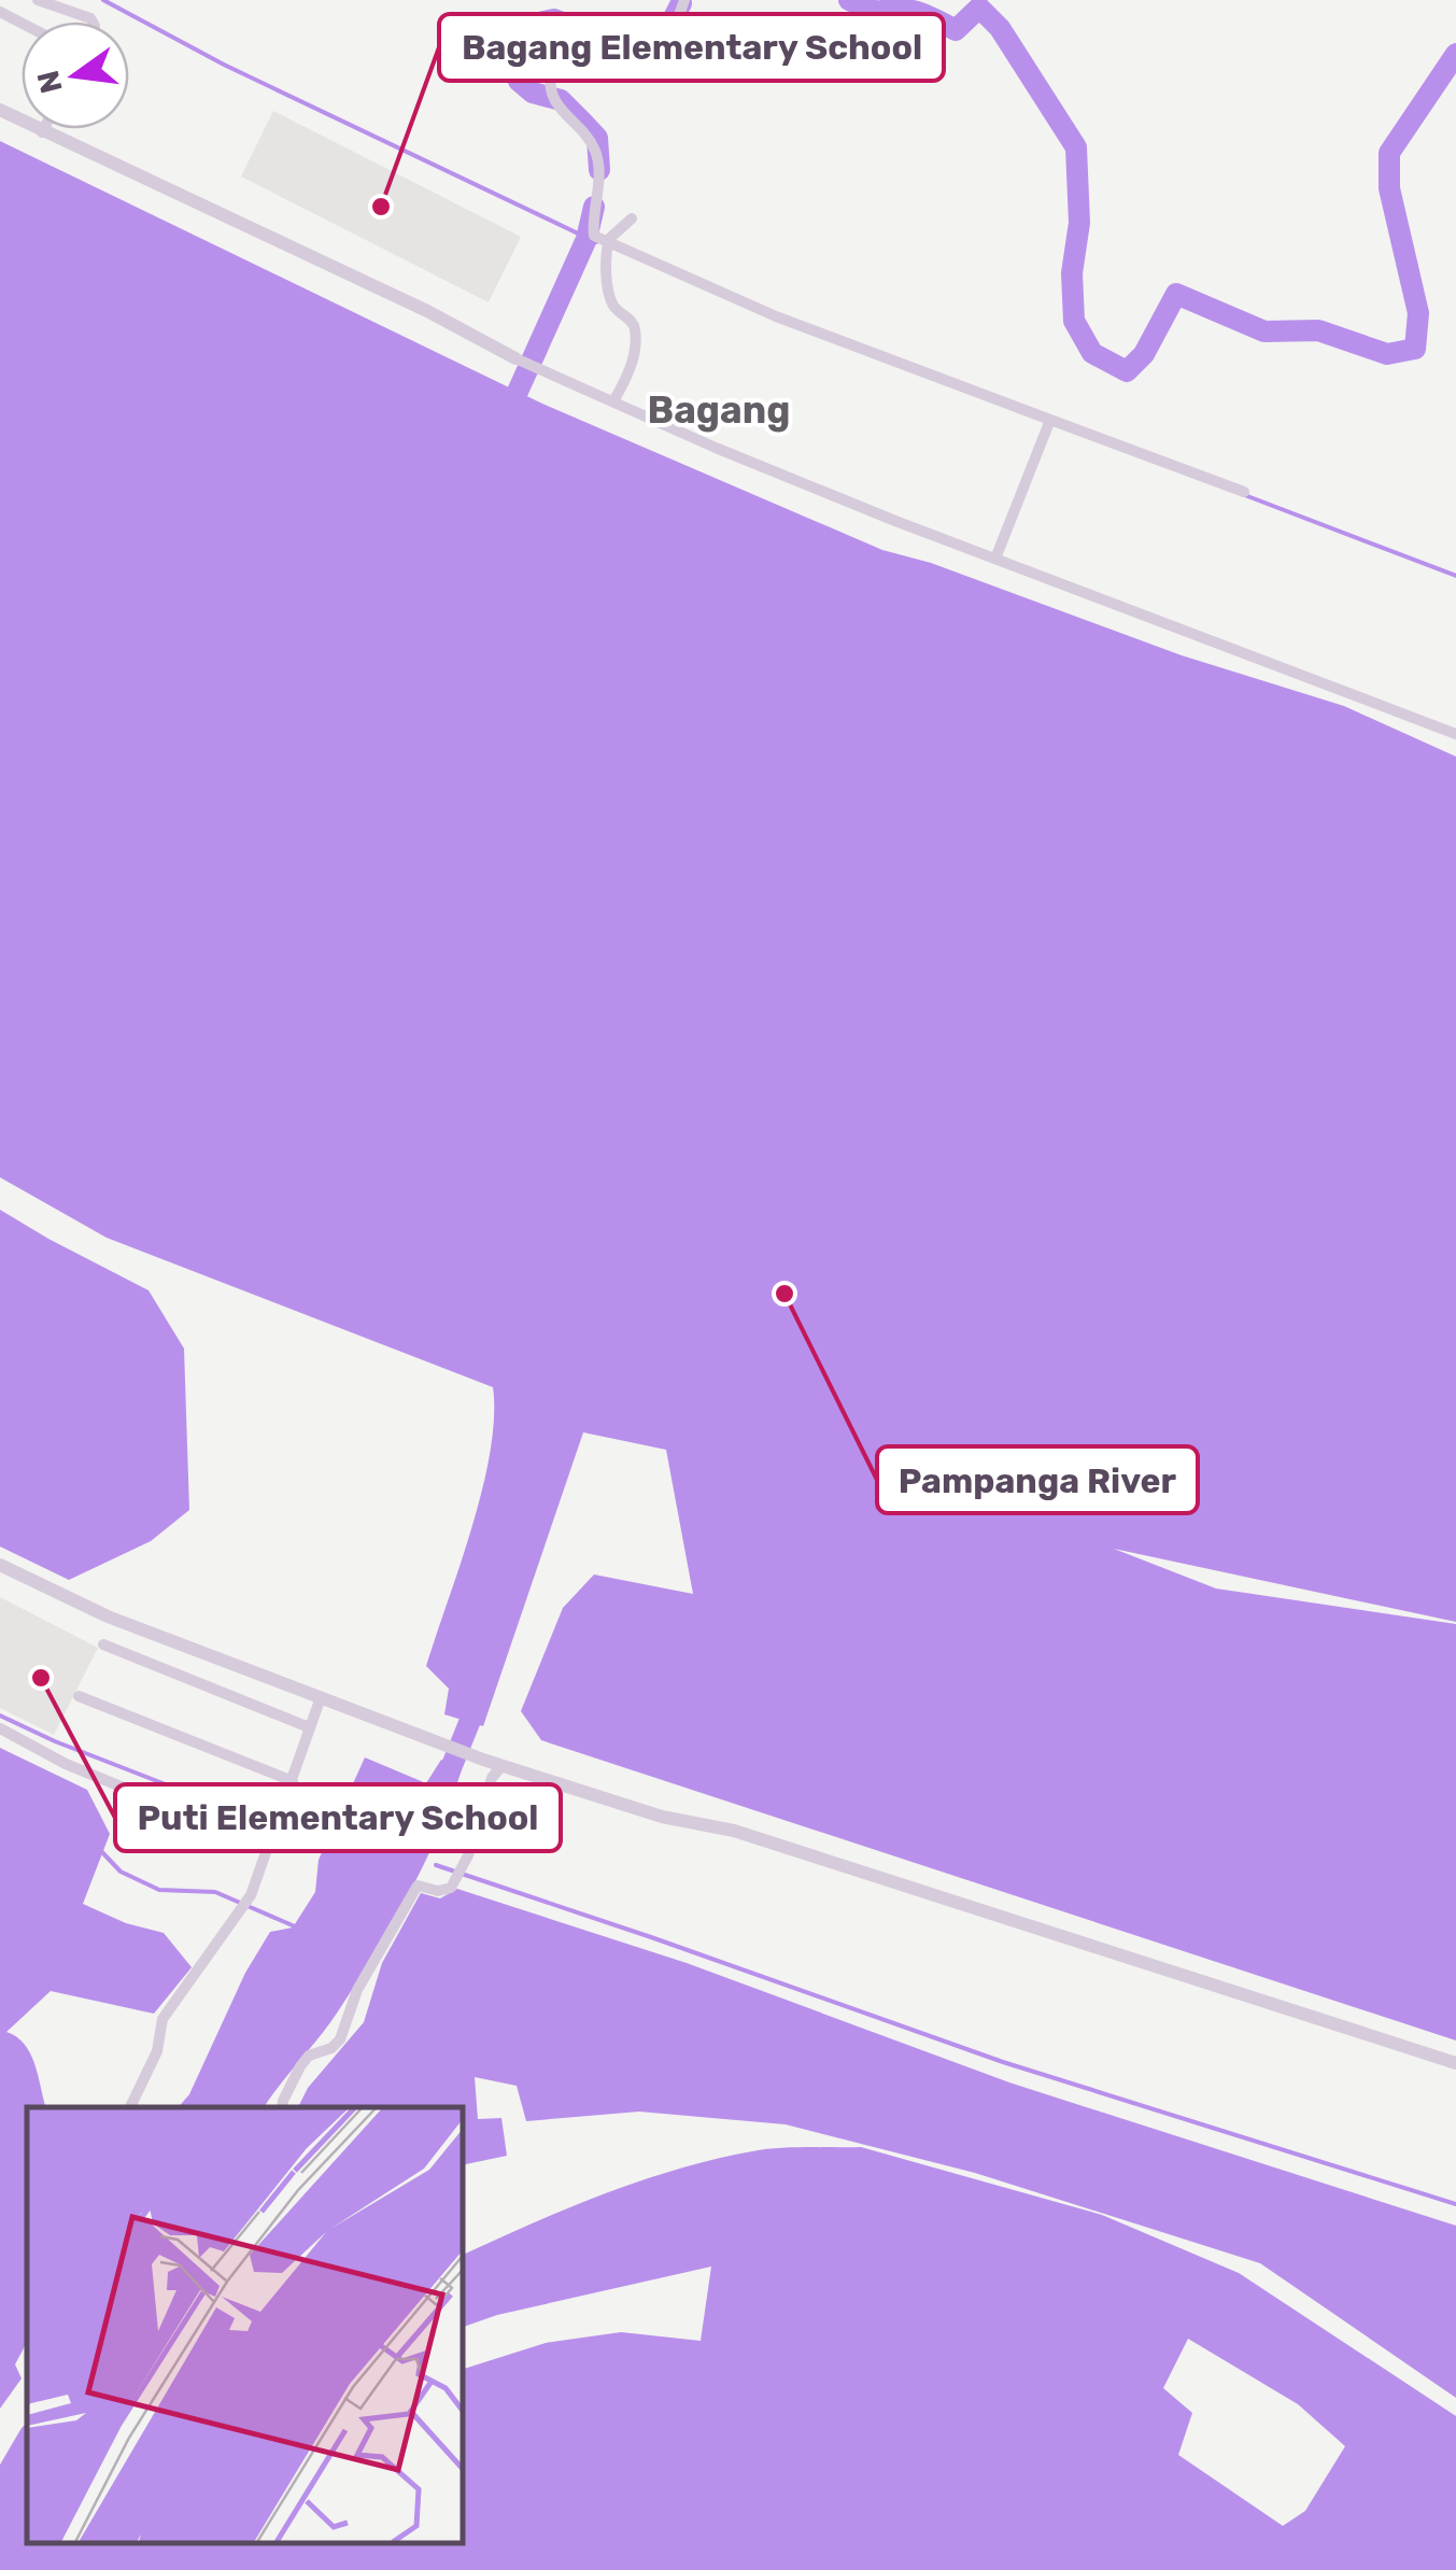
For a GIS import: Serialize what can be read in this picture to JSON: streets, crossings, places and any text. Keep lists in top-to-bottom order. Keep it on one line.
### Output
{"districts":["Bagang"],"places":["Bagang Elementary School","Pampanga River","Puti Elementary School"],"north":"left"}
